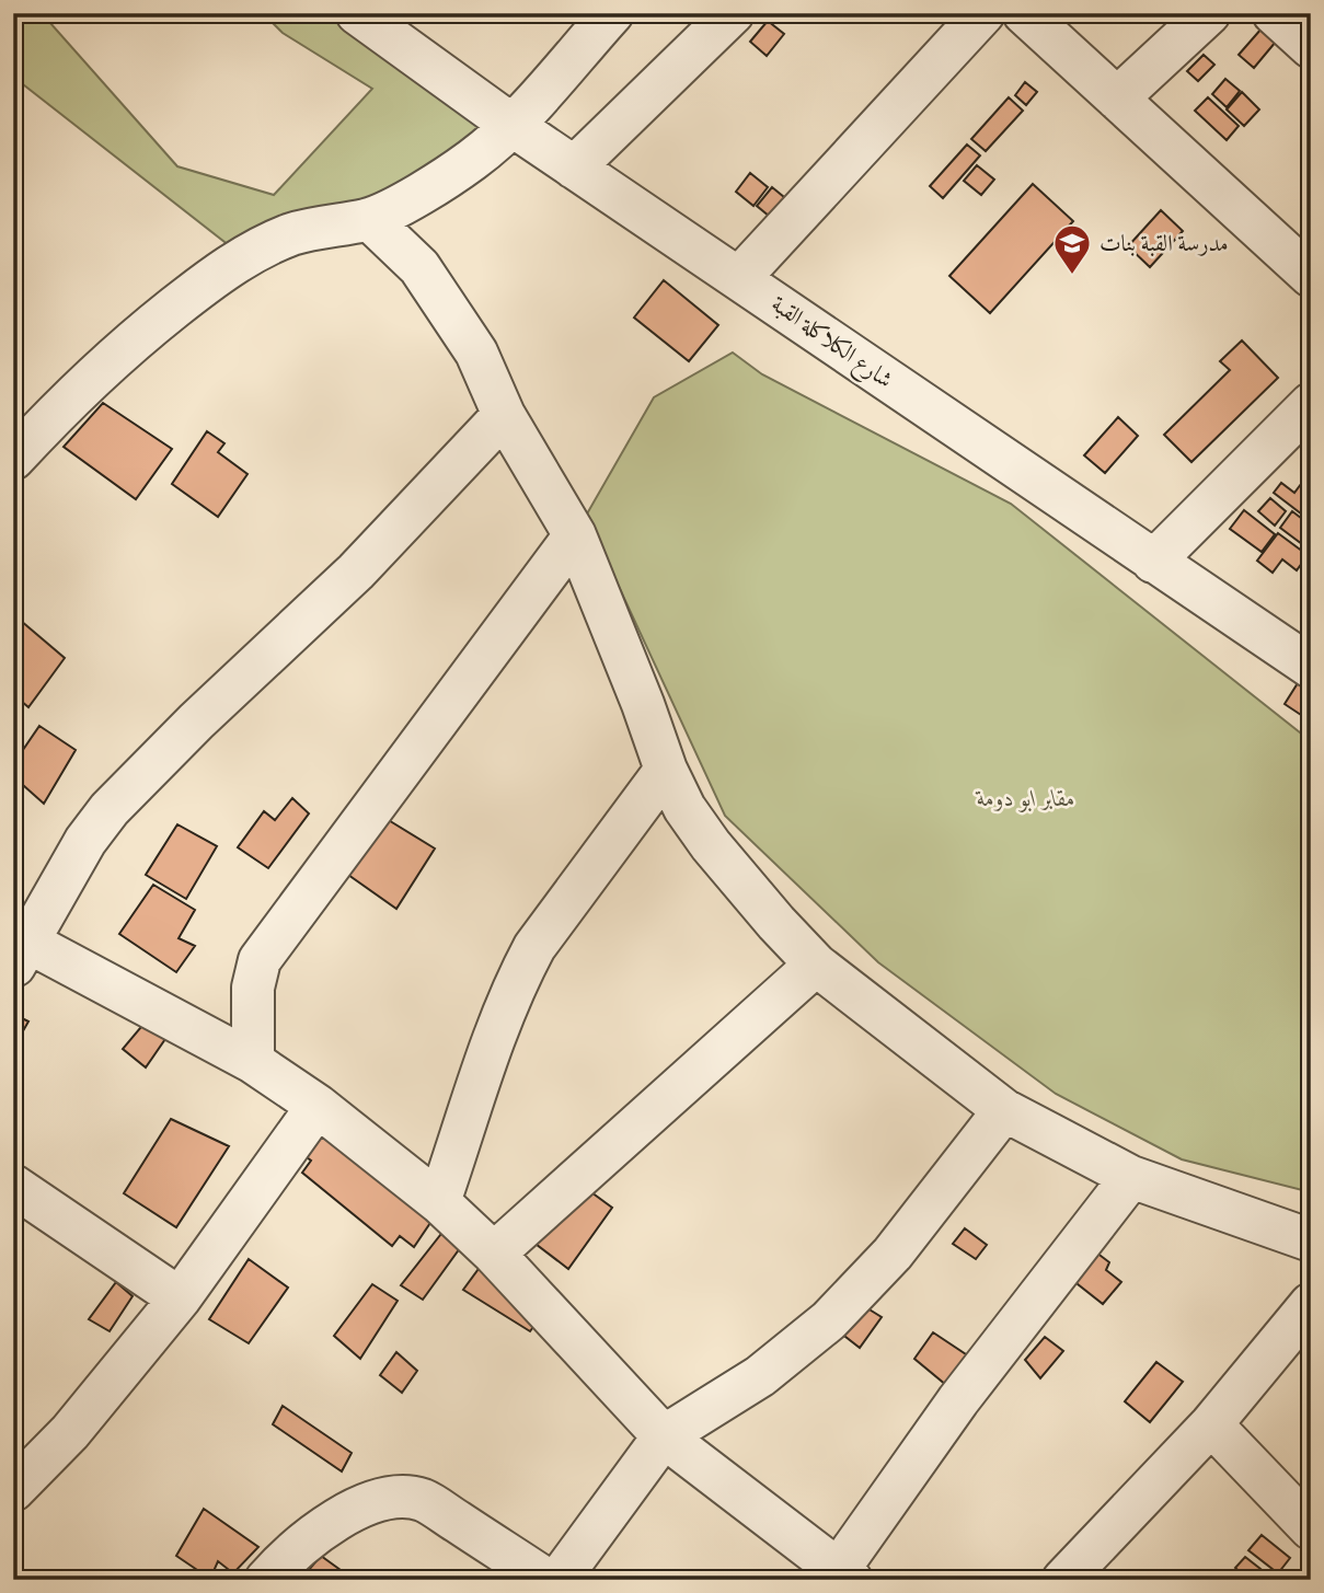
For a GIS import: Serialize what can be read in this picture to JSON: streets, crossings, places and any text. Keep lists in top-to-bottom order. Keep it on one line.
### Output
{"streets":{"street":["شارع الكلاكلة القبة"]},"parks":["مقابر ابو دومة"],"places":{"school or university":["مدرسة القبة بنات"]}}
